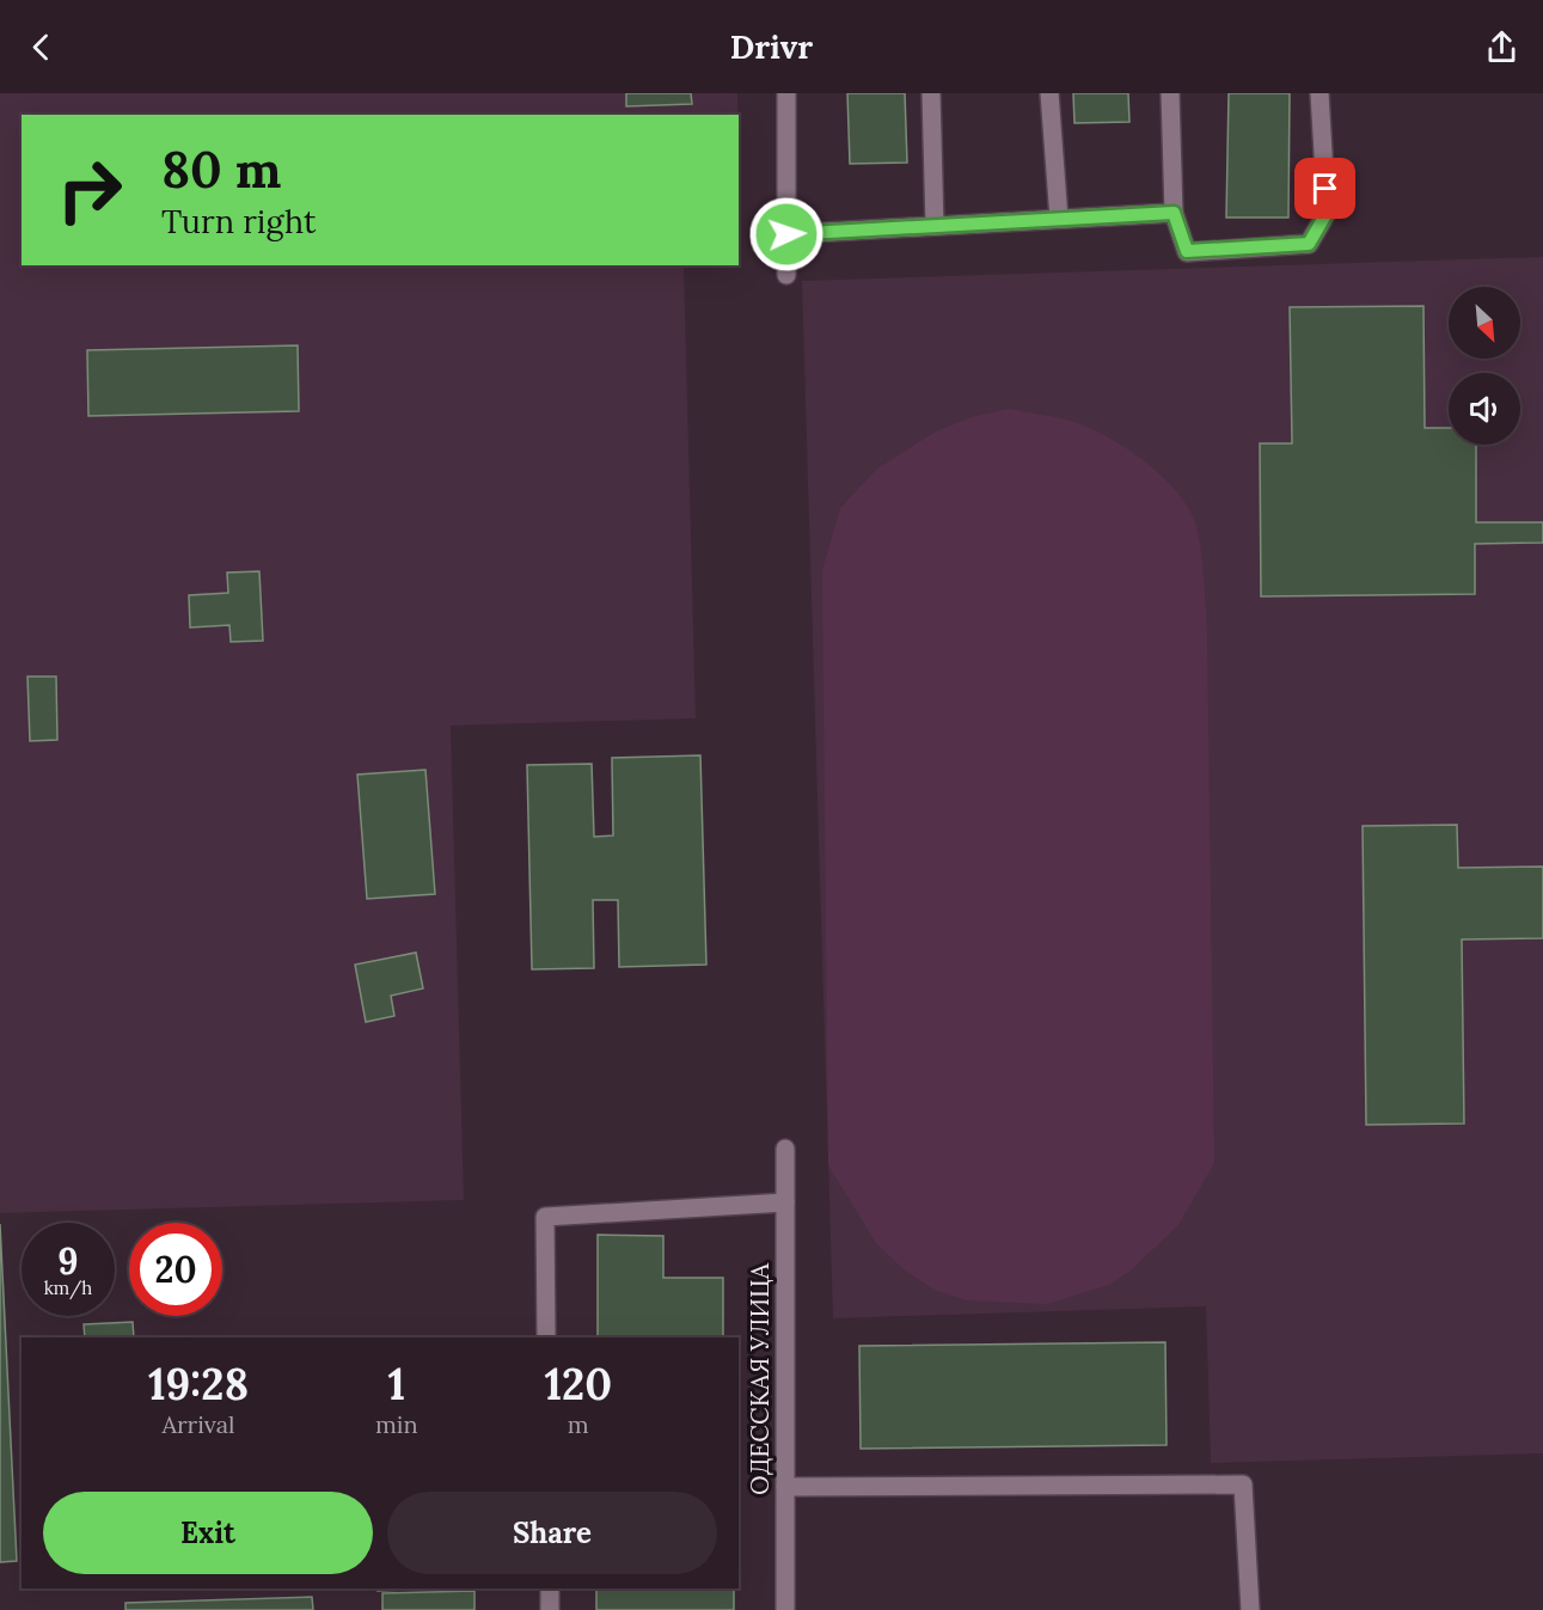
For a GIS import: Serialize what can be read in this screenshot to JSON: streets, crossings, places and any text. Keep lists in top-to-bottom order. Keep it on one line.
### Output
{"streets":{"street":["ОДЕССКАЯ УЛИЦА"]},"north":"bottom right","page":{"header":"Drivr","turn":["80 m","Turn right"],"speed":"9 km/h","limit":"20","eta":["19:28","Arrival","1","min","120","m"],"buttons":["Exit","Share"]}}
